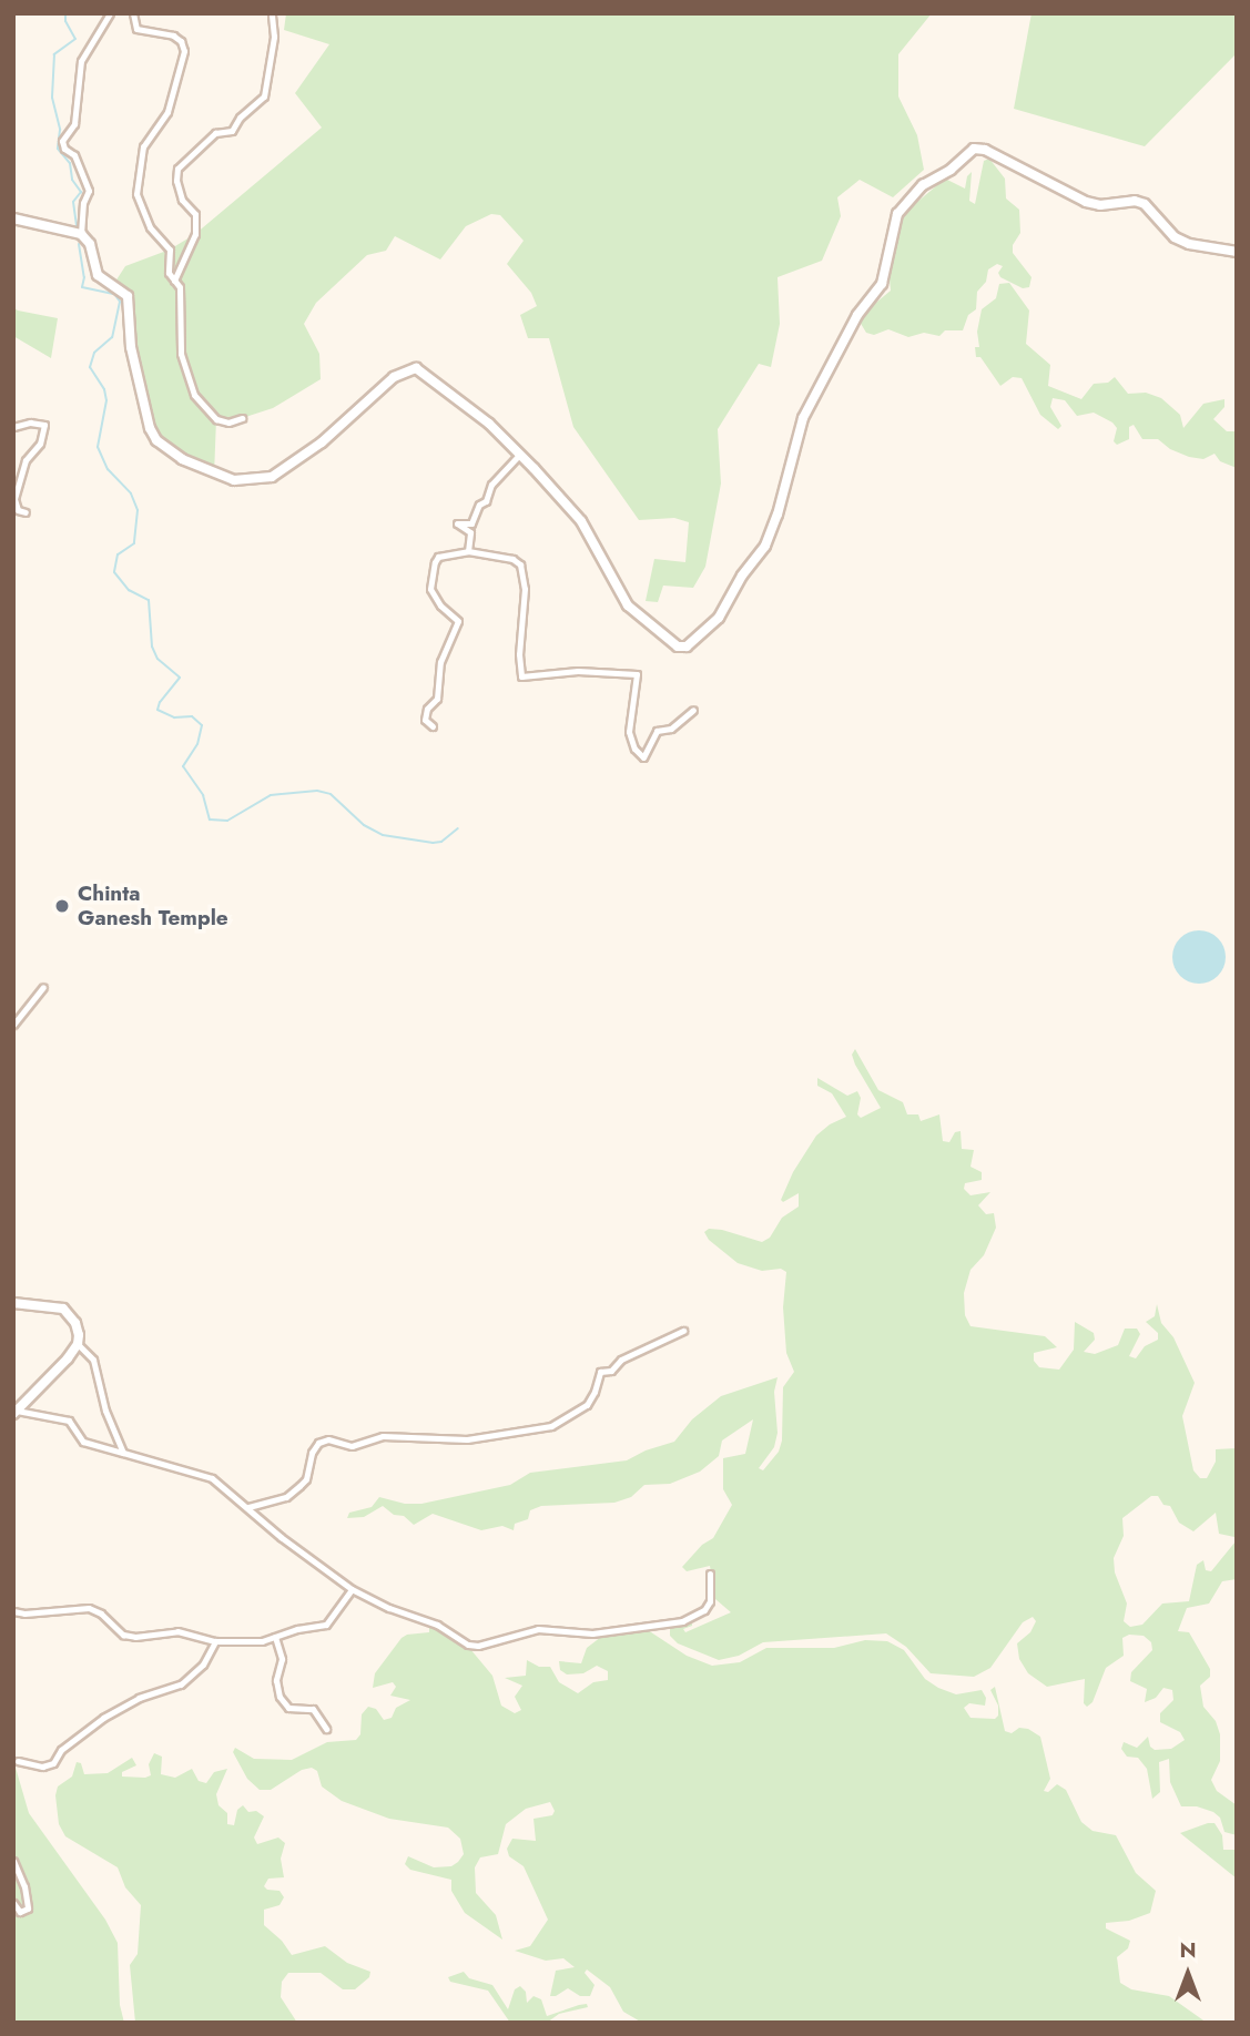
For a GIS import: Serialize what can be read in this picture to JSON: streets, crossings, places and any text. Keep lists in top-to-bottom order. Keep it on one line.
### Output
{"places":["Chinta Ganesh Temple"],"north":"top"}
